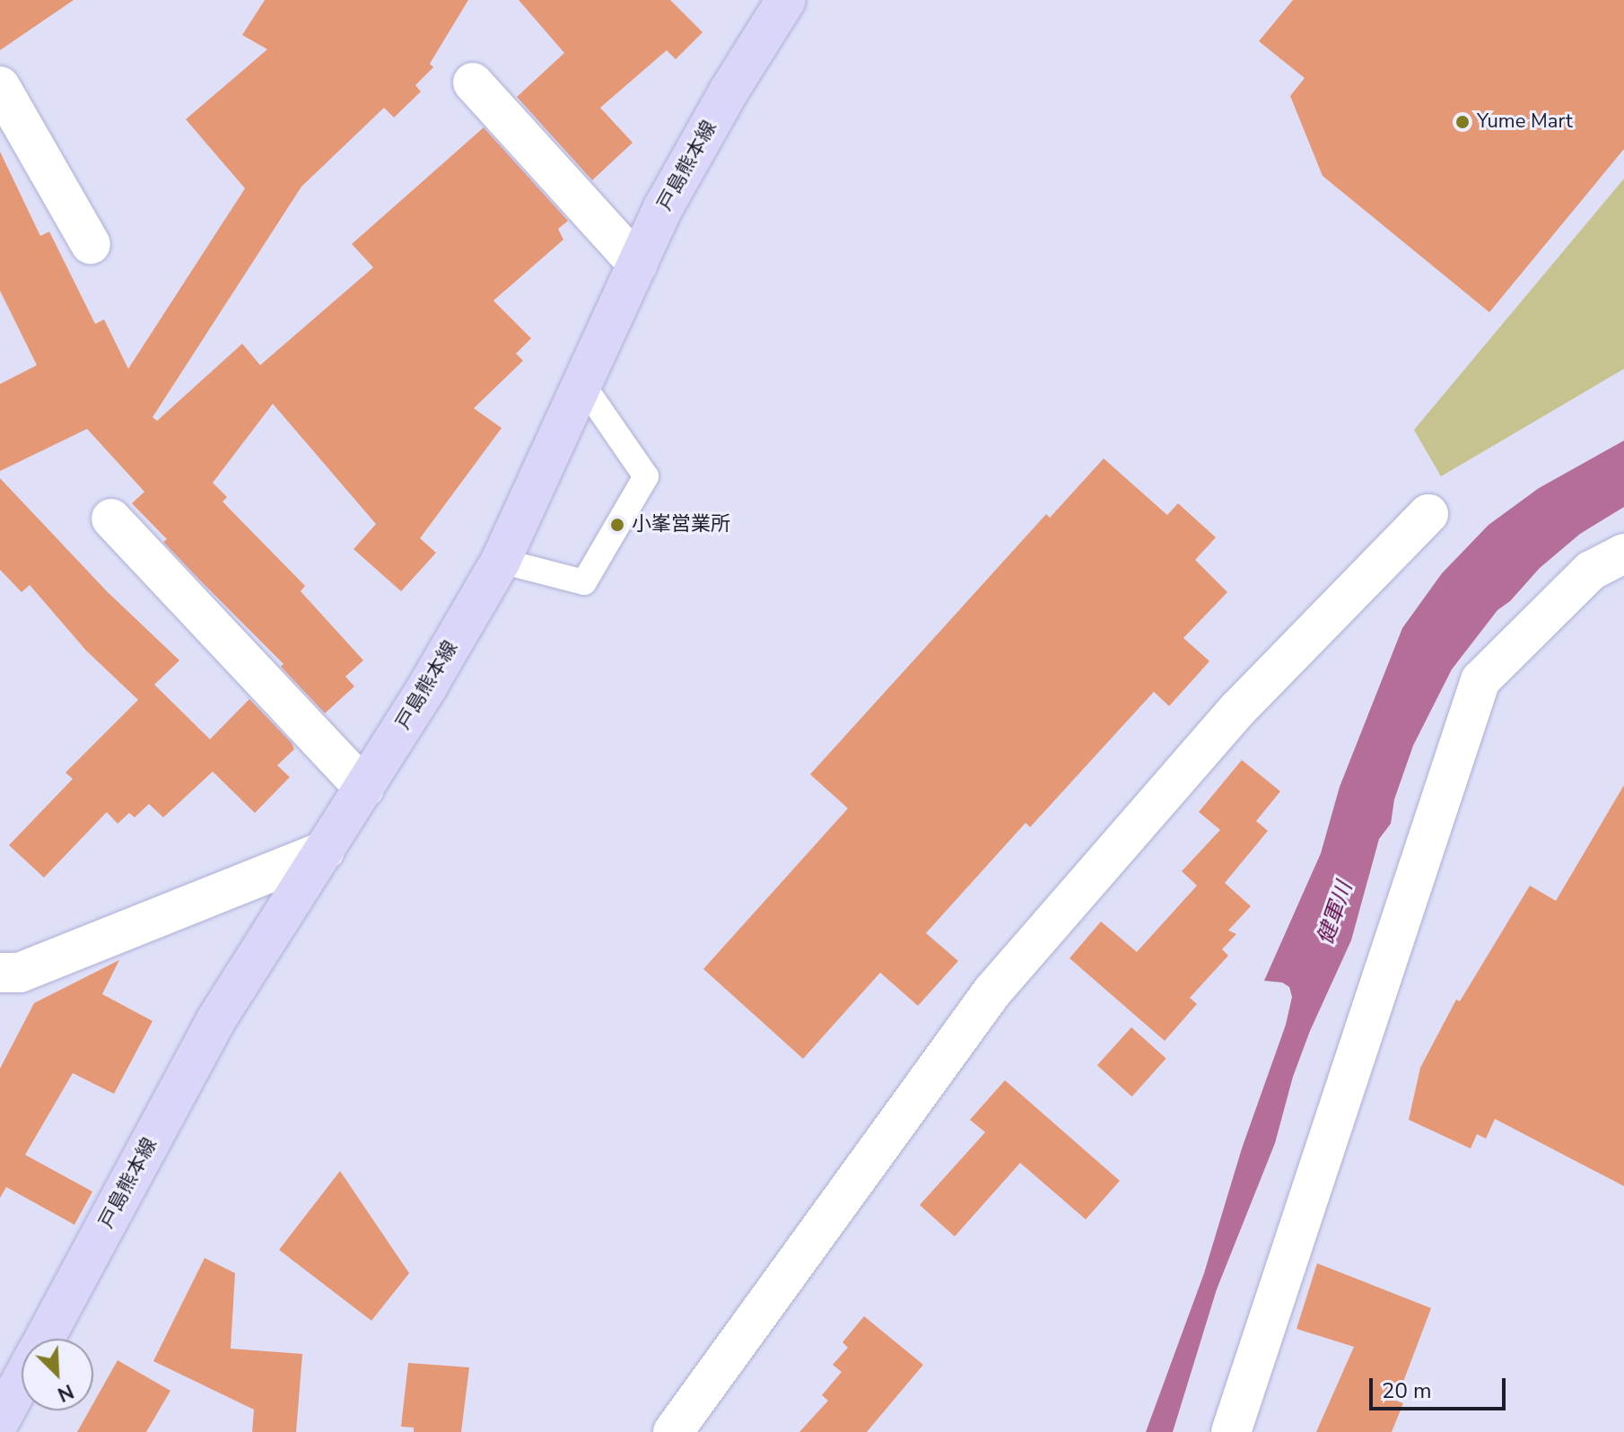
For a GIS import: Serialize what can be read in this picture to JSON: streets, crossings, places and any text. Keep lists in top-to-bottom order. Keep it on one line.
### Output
{"streets":{"main road":["戸島熊本線"]},"water":["健軍川"],"places":["Yume Mart","小峯営業所"],"scale_bar":"20 m","north":"bottom right"}
